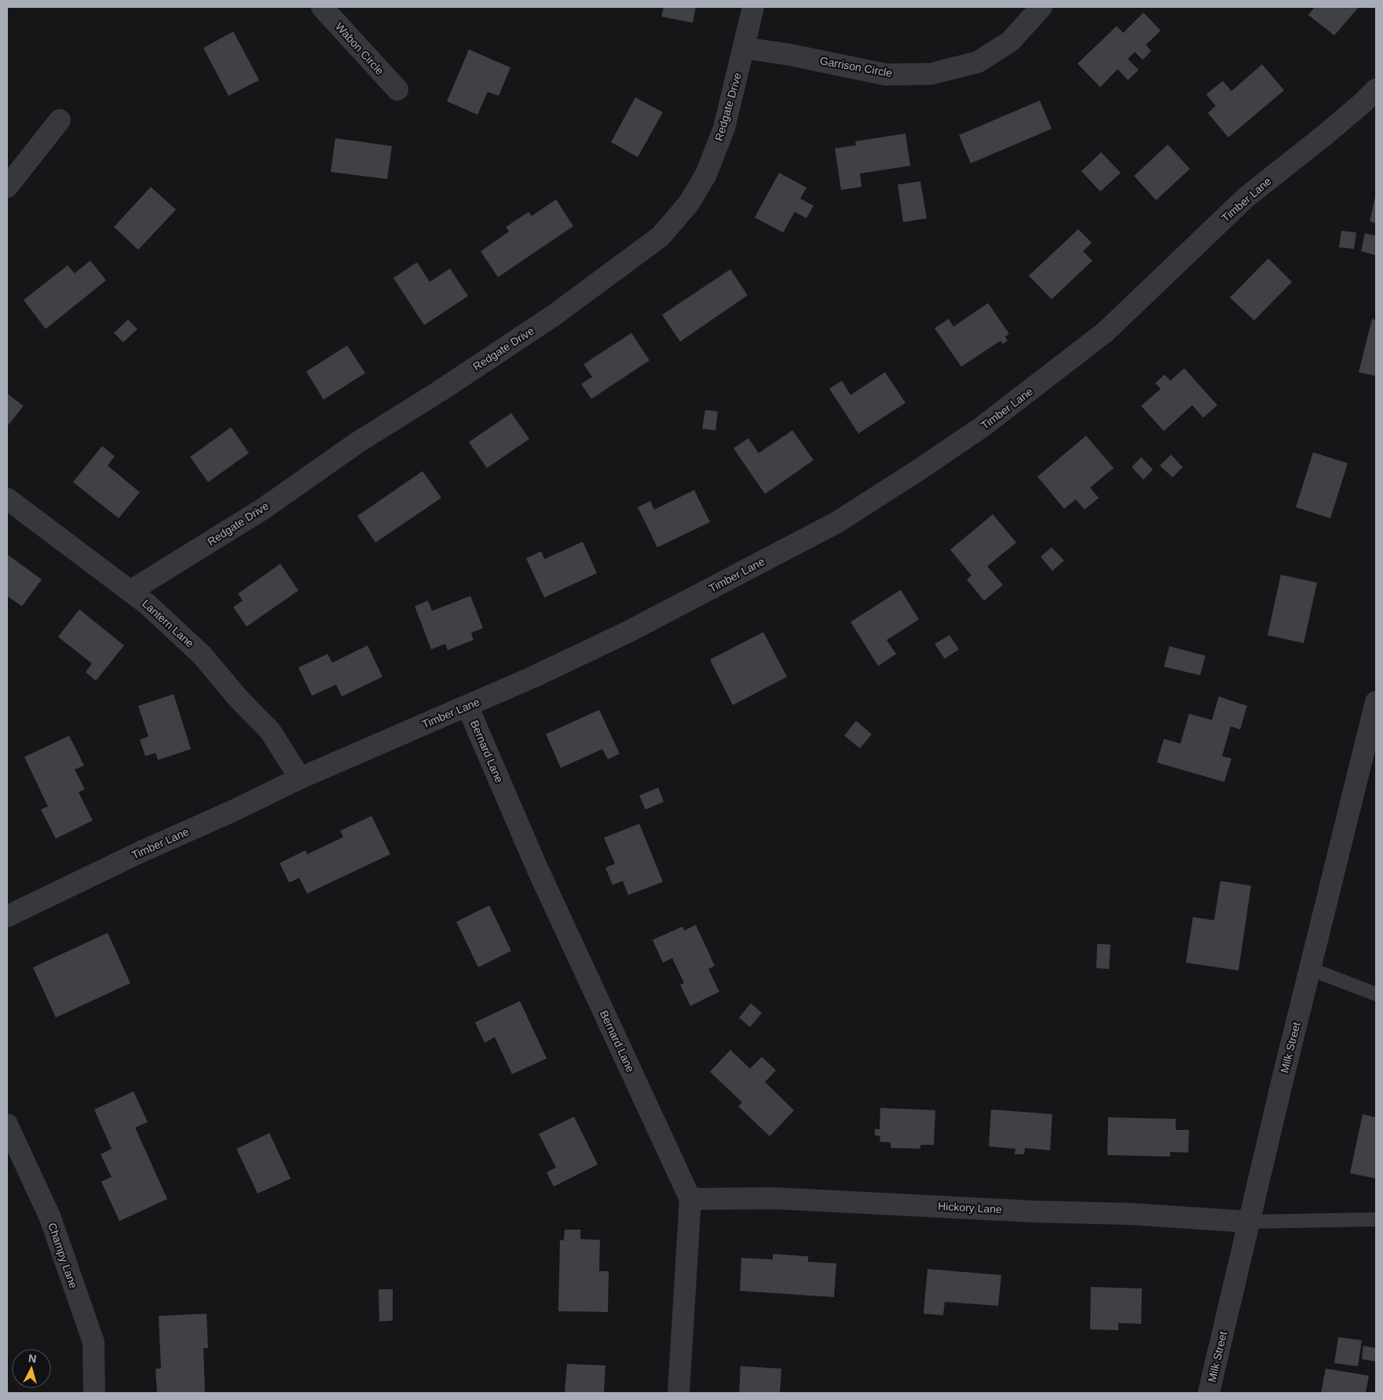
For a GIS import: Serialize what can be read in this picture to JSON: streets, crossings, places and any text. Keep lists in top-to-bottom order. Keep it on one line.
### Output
{"streets":{"street":["Wabon Circle","Garrison Circle","Redgate Drive","Timber Lane","Lantern Lane","Bernard Lane","Milk Street","Hickory Lane","Champy Lane"]},"crossings":[["Garrison Circle","Redgate Drive"],["Redgate Drive","Lantern Lane"],["Timber Lane","Lantern Lane"],["Timber Lane","Bernard Lane"],["Bernard Lane","Hickory Lane"],["Milk Street","Hickory Lane"]],"north":"top"}
